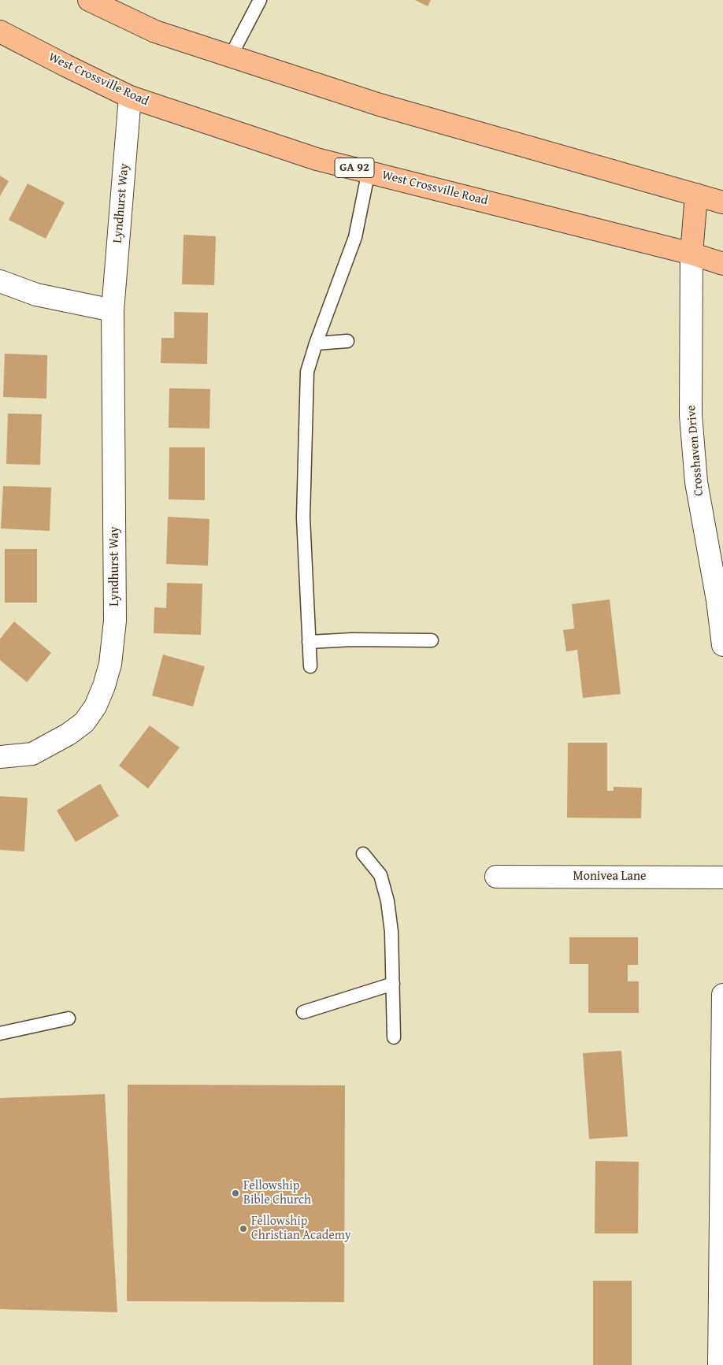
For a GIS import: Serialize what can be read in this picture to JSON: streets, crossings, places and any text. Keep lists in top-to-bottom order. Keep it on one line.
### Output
{"streets":{"main road":["West Crossville Road","GA 92"],"street":["Lyndhurst Way","Crosshaven Drive","Monivea Lane"]},"crossings":[["West Crossville Road","Lyndhurst Way"],["West Crossville Road","Crosshaven Drive"]],"places":["Fellowship Bible Church","Fellowship Christian Academy"]}
